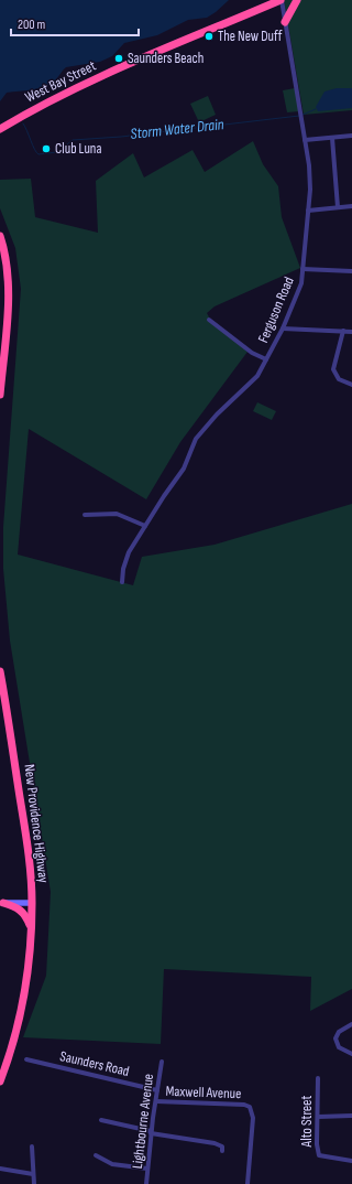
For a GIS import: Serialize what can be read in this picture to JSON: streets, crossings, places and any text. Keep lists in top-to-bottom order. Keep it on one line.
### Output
{"streets":{"highway":["West Bay Street","New Providence Highway"],"street":["Ferguson Road","Saunders Road","Maxwell Avenue","Lightbourne Avenue","Alto Street"]},"crossings":[["West Bay Street","Ferguson Road"],["Saunders Road","Lightbourne Avenue"],["Maxwell Avenue","Lightbourne Avenue"]],"water":["Storm Water Drain"],"places":["The New Duff","Saunders Beach","Club Luna"],"scale_bar":"200 m"}
